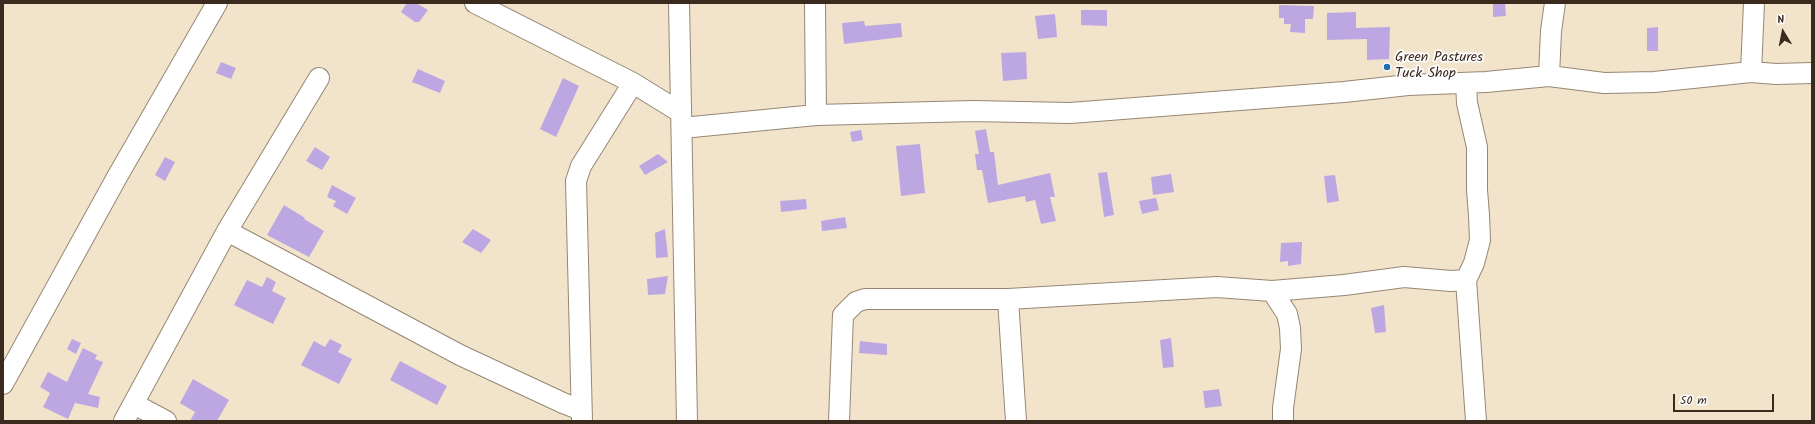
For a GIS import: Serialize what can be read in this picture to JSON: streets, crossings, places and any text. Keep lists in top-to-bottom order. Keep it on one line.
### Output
{"places":["Green Pastures Tuck Shop"],"scale_bar":"50 m","north":"top"}
